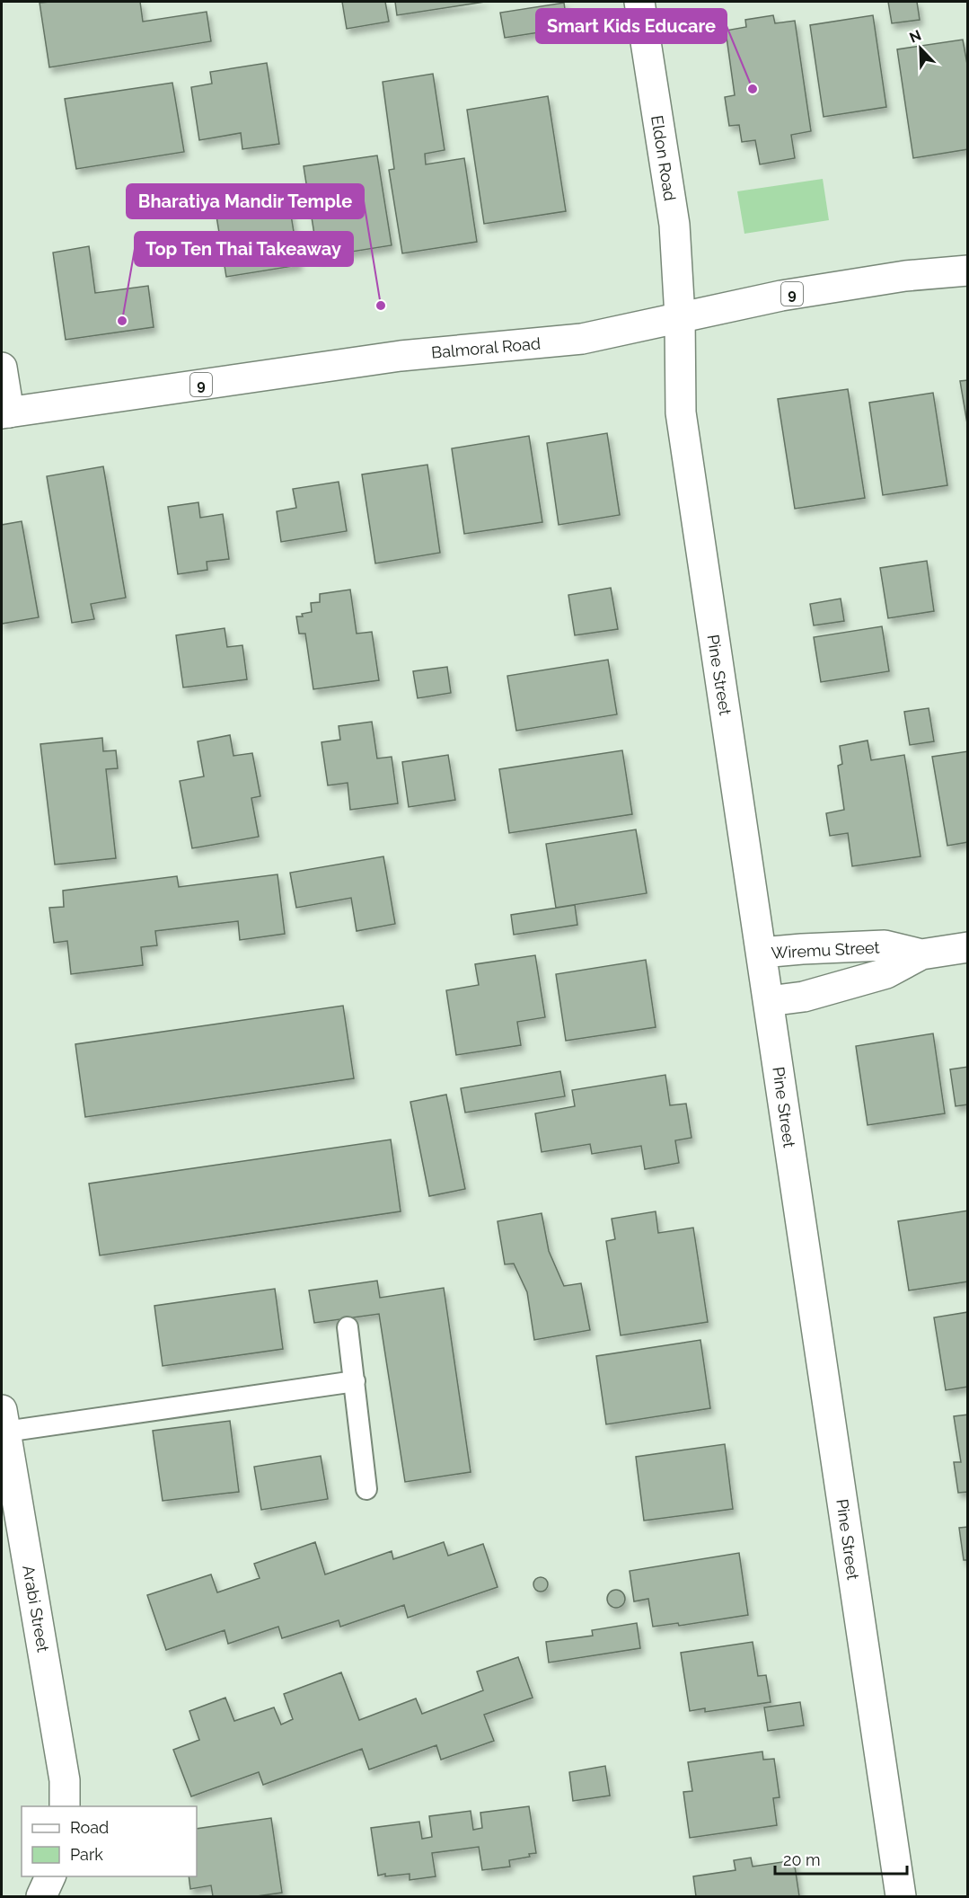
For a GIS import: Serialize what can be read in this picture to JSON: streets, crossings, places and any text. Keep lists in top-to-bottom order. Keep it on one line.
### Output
{"streets":{"street":["Eldon Road","9","Balmoral Road","Pine Street","Wiremu Street","Arabi Street"]},"crossings":[["Eldon Road","Balmoral Road"],["Eldon Road","Pine Street"],["Balmoral Road","Pine Street"],["Pine Street","Wiremu Street"]],"places":["Smart Kids Educare","Bharatiya Mandir Temple","Top Ten Thai Takeaway"],"legend":["Road","Park"],"scale_bar":"20 m","north":"top left"}
